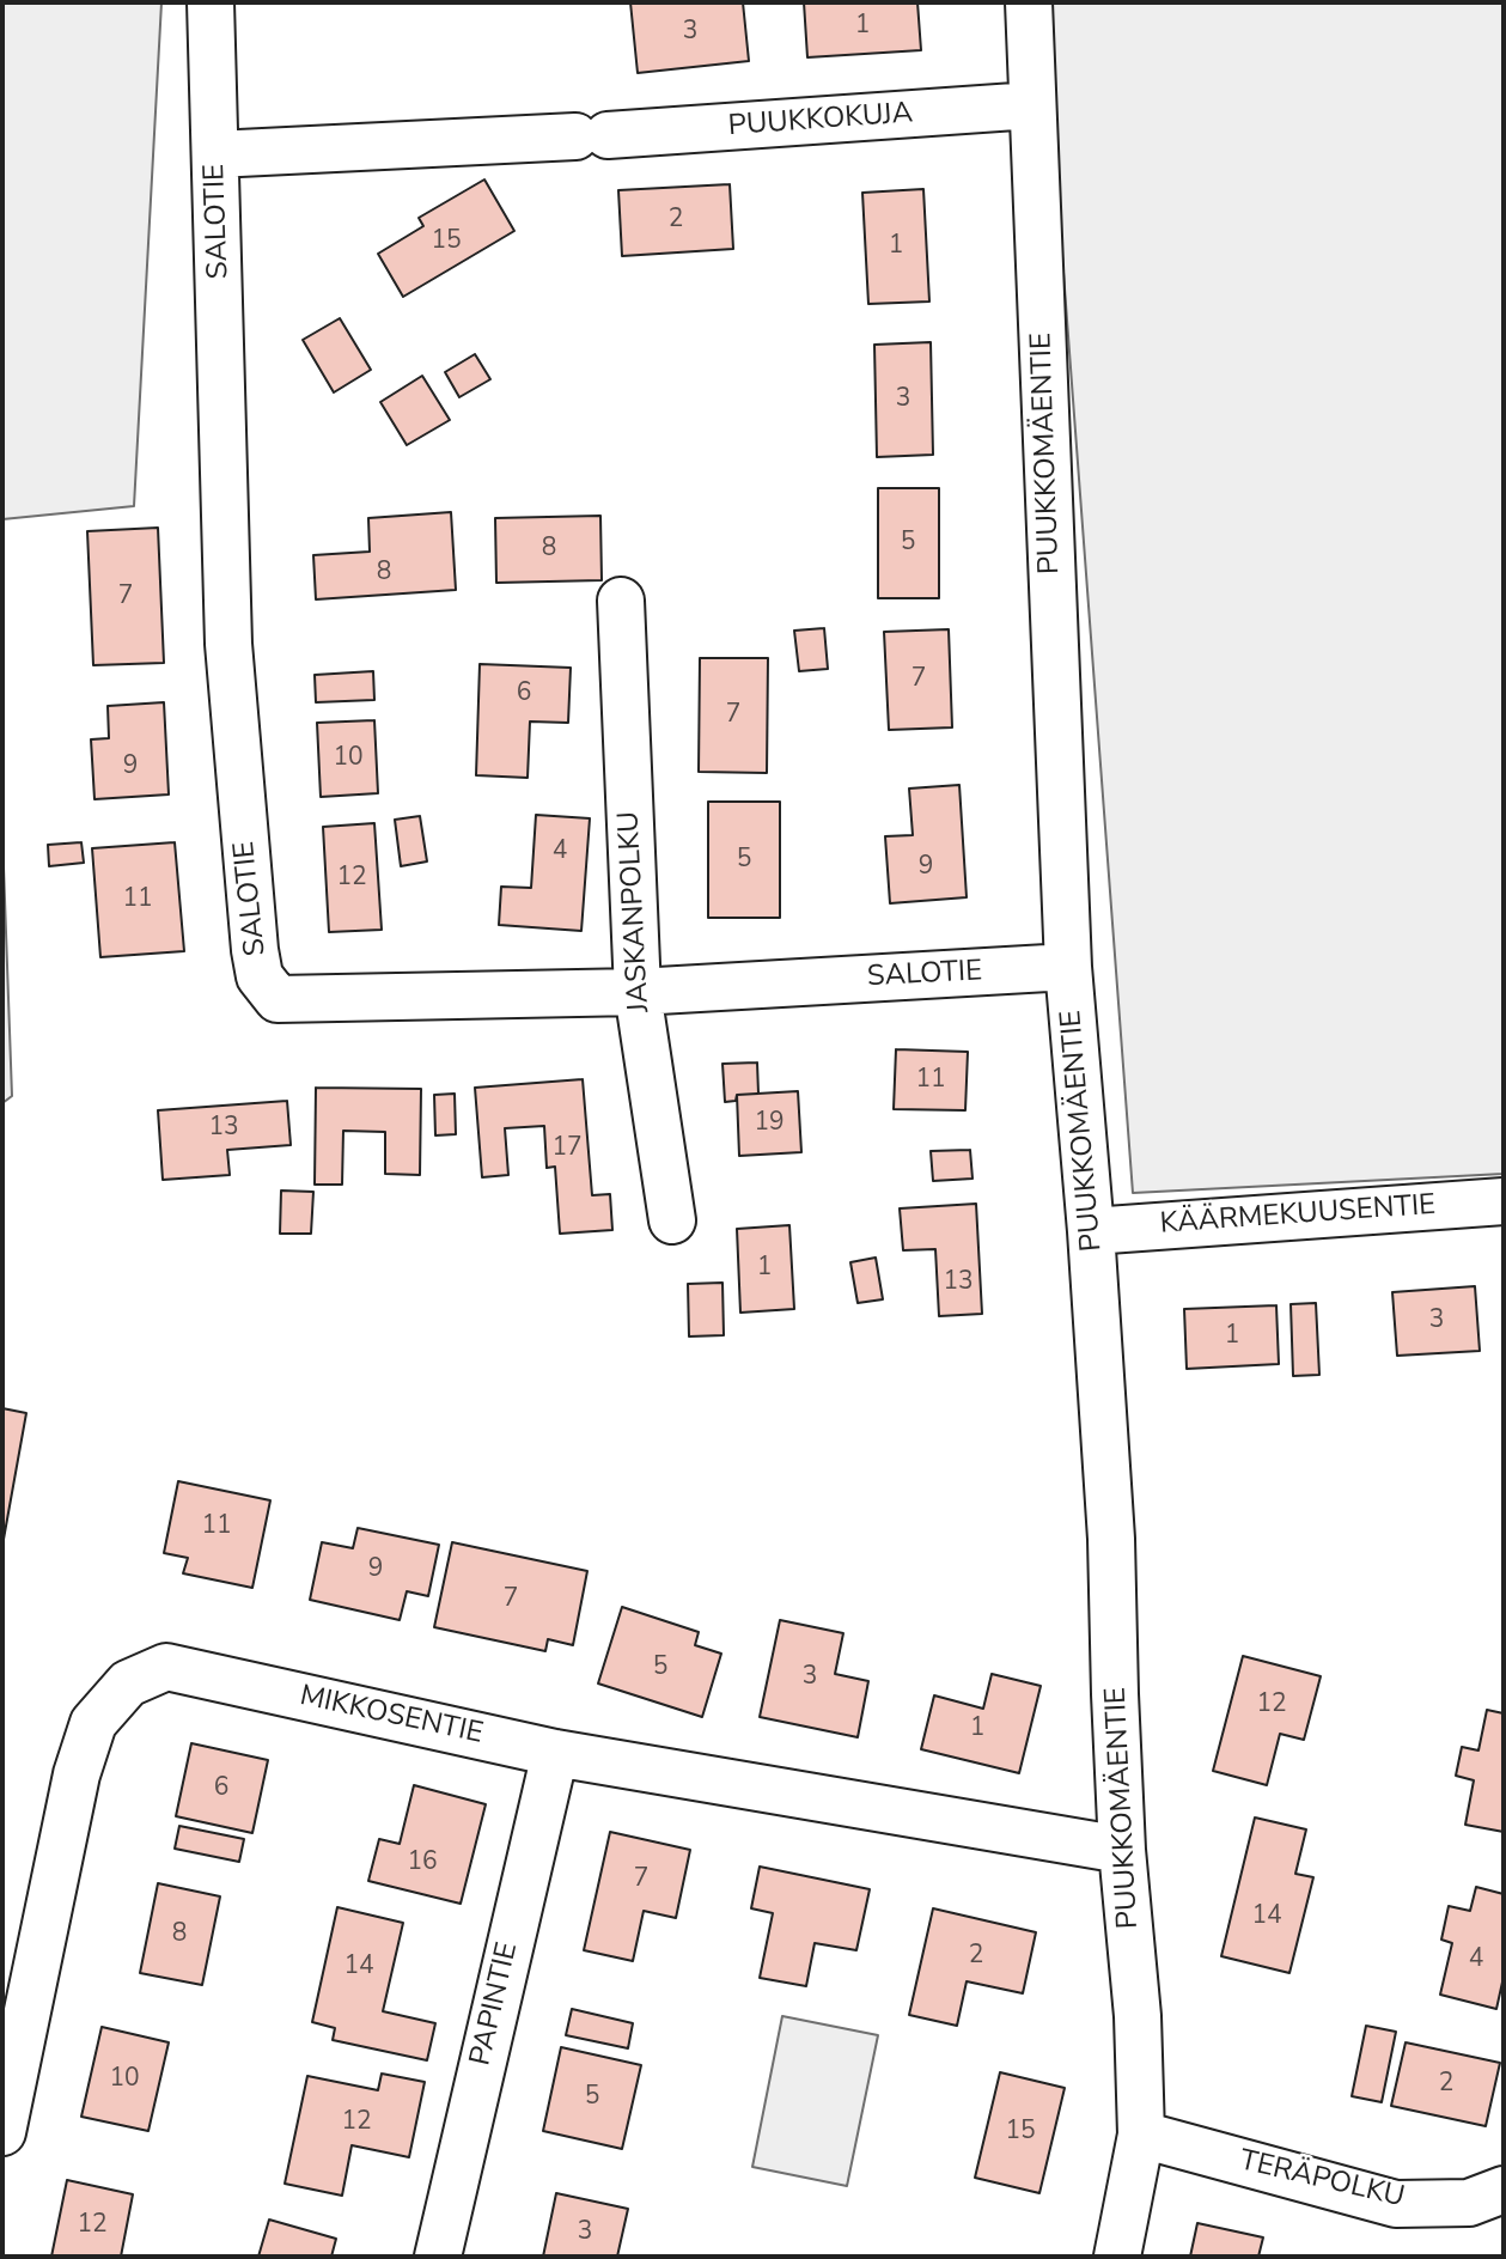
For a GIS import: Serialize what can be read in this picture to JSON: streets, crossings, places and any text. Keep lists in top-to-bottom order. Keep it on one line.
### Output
{"streets":{"street":["PUUKKOKUJA","SALOTIE","PUUKKOMÄENTIE","JASKANPOLKU","KÄÄRMEKUUSENTIE","MIKKOSENTIE","PAPINTIE","TERÄPOLKU"]},"crossings":[["PUUKKOKUJA","SALOTIE"],["PUUKKOKUJA","PUUKKOMÄENTIE"],["SALOTIE","PUUKKOMÄENTIE"],["SALOTIE","JASKANPOLKU"],["PUUKKOMÄENTIE","KÄÄRMEKUUSENTIE"],["PUUKKOMÄENTIE","MIKKOSENTIE"],["PUUKKOMÄENTIE","TERÄPOLKU"],["MIKKOSENTIE","PAPINTIE"]],"house_numbers":["1","3","2","15","1","3","5","8","8","7","7","6","7","10","9","4","5","9","12","11","11","19","13","17","1","13","3","1","11","9","7","5","3","12","1","6","16","7","14","8","2","4","14","10","2","5","12","15","12","3"]}
